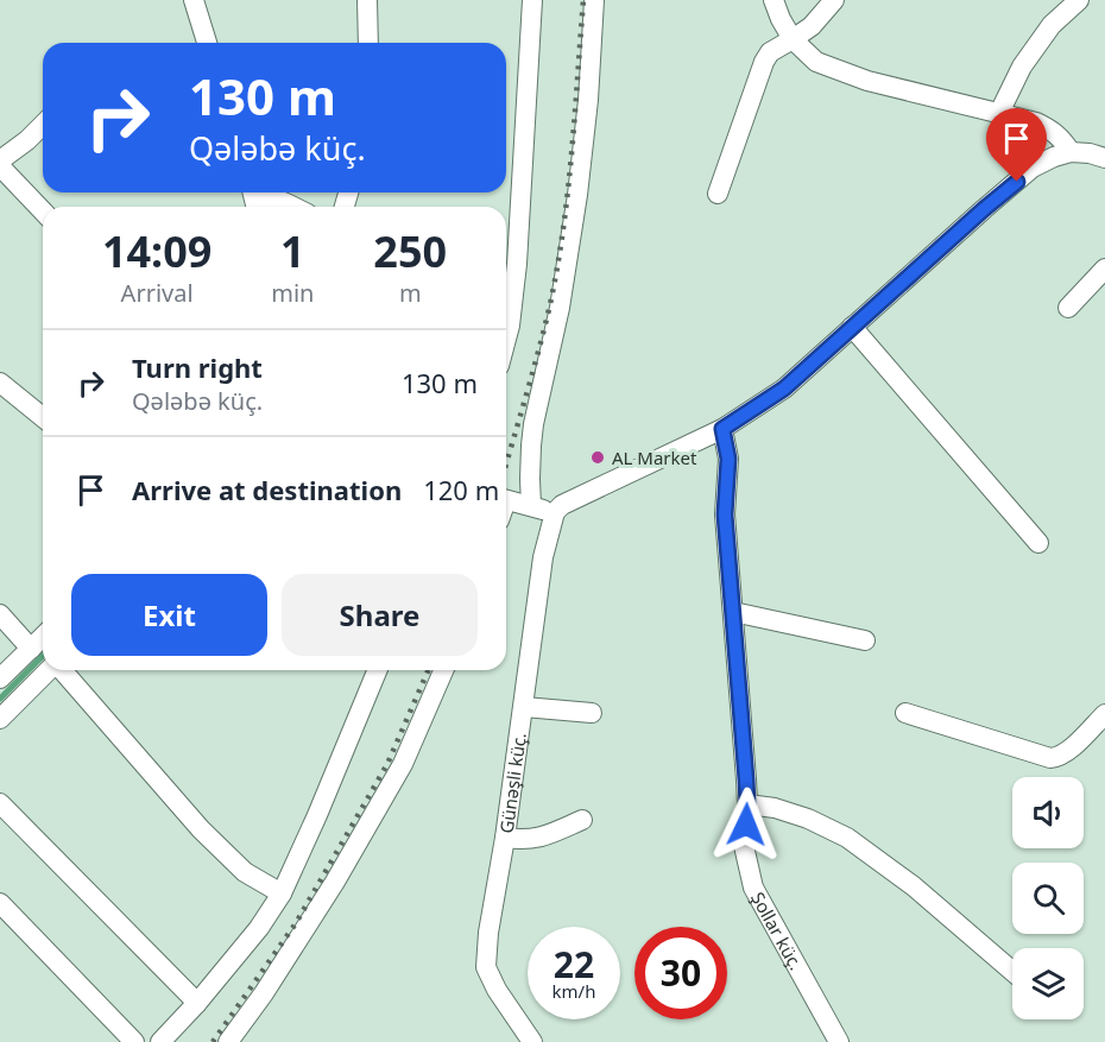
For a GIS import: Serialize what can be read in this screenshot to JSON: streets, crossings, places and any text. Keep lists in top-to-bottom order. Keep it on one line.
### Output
{"streets":{"street":["Günəşli küç.","Şollar küç."]},"places":["AL Market"],"page":{"turn":["130 m","Qələbə küç."],"eta":["14:09","Arrival","1","min","250","m"],"list":[{"name":"Turn right","note":"Qələbə küç.","value":"130 m"},{"name":"Arrive at destination","value":"120 m"}],"buttons":["Exit","Share"],"speed":"22 km/h","limit":"30"}}
